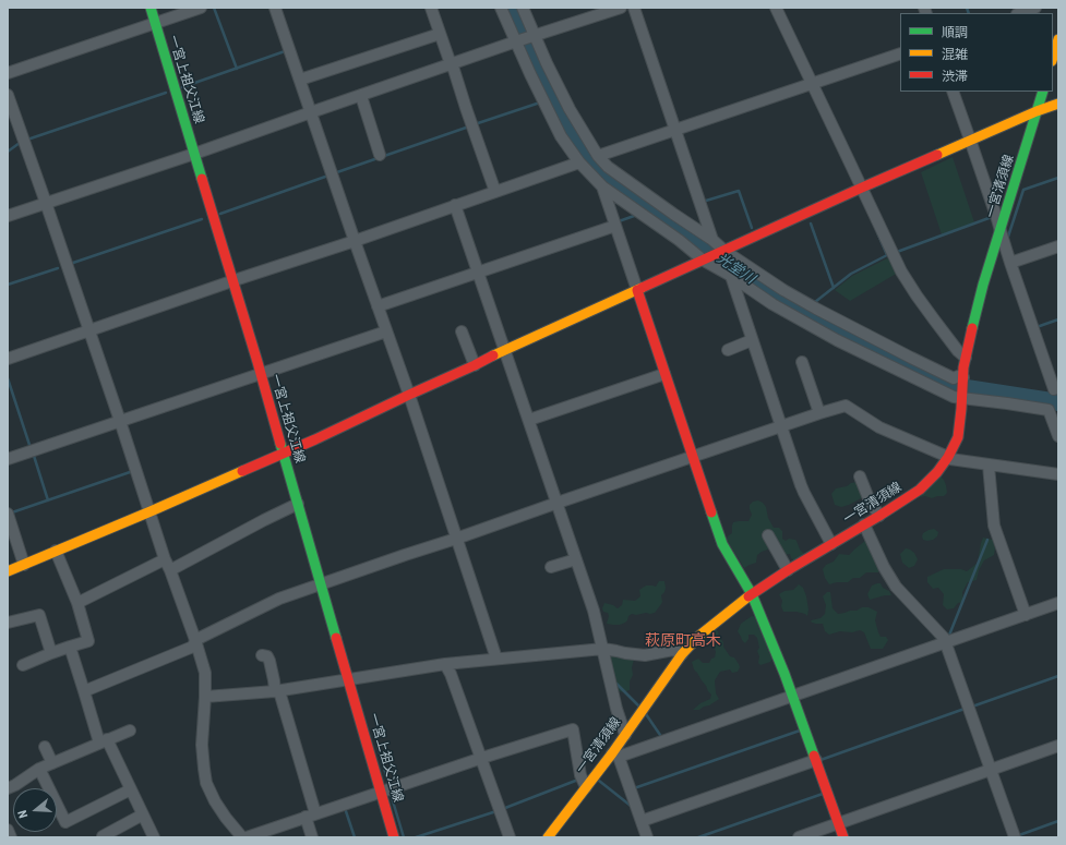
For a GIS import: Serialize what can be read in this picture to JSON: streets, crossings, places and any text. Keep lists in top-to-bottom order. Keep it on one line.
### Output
{"streets":{"main road":["一宮上祖父江線","一宮清須線"]},"districts":["萩原町高木"],"water":["光堂川"],"legend":["順調","混雑","渋滞"],"north":"left"}
